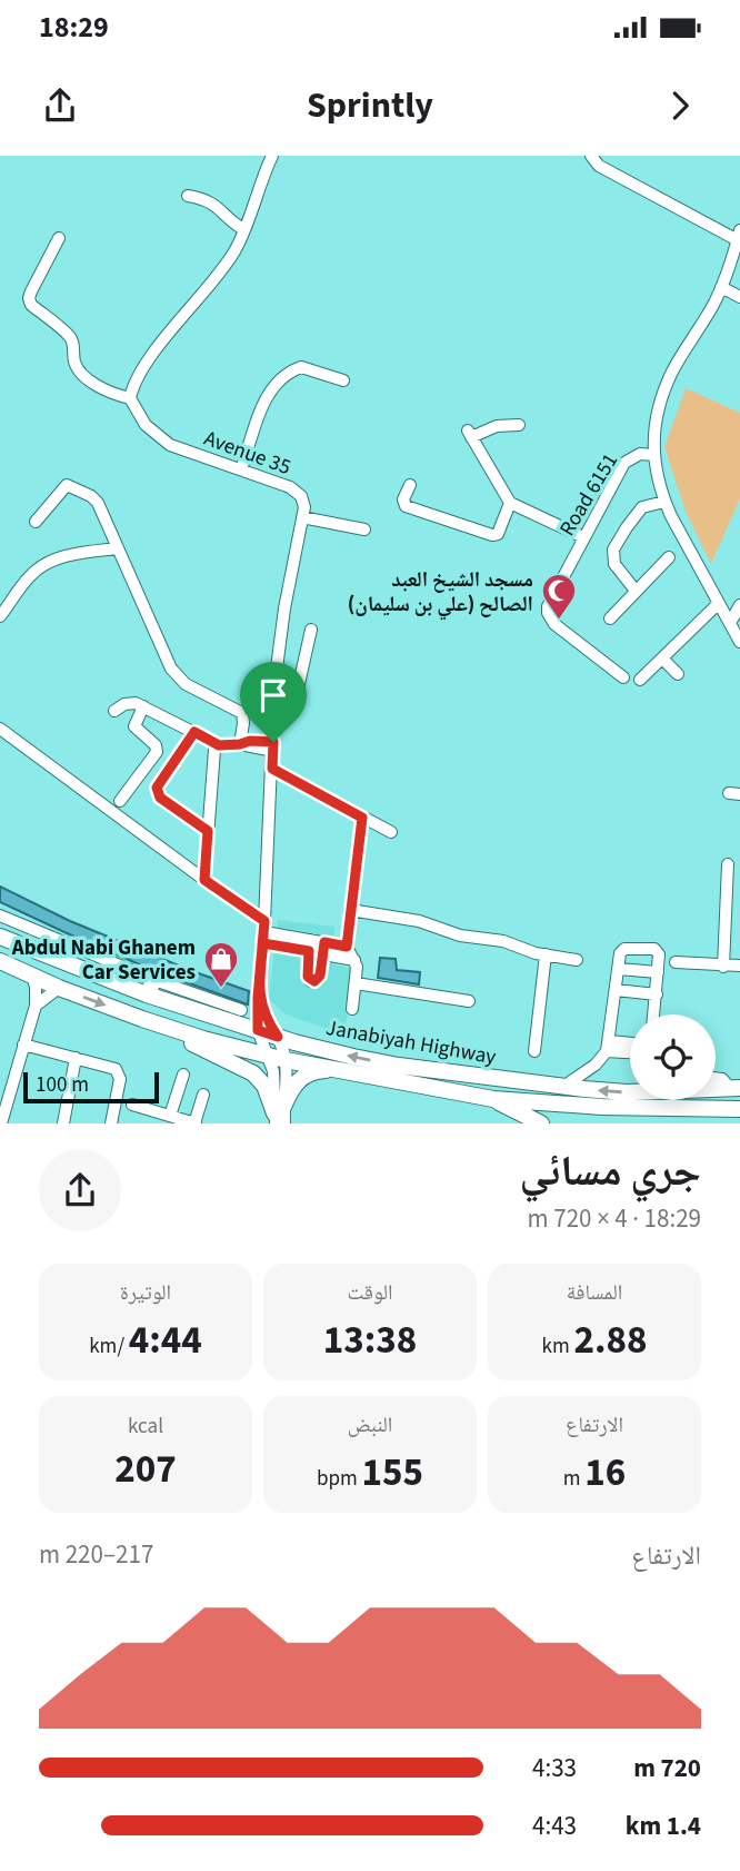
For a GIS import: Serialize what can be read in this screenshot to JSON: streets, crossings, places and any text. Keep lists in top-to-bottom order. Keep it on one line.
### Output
{"streets":{"main road":["Janabiyah Highway"],"street":["Avenue 35","Road 6151"]},"places":{"mosque":["مسجد الشيخ العبد الصالح (علي بن سليمان)"],"shop":["Abdul Nabi Ghanem Car Services"]},"scale_bar":"100 m","page":{"status":"18:29","header":"Sprintly","scale":"100 m","heading":["جري مسائي","18:29 · 4 × 720 m"],"stats":[["المسافة","2.88 km"],["الوقت","13:38"],["الوتيرة","4:44 /km"],["الارتفاع","16 m"],["النبض","155 bpm"],["kcal","207"]],"chart":["الارتفاع","217–220 m"],"list":[{"name":"720 m","note":"4:33"},{"name":"1.4 km","note":"4:43"}]}}
